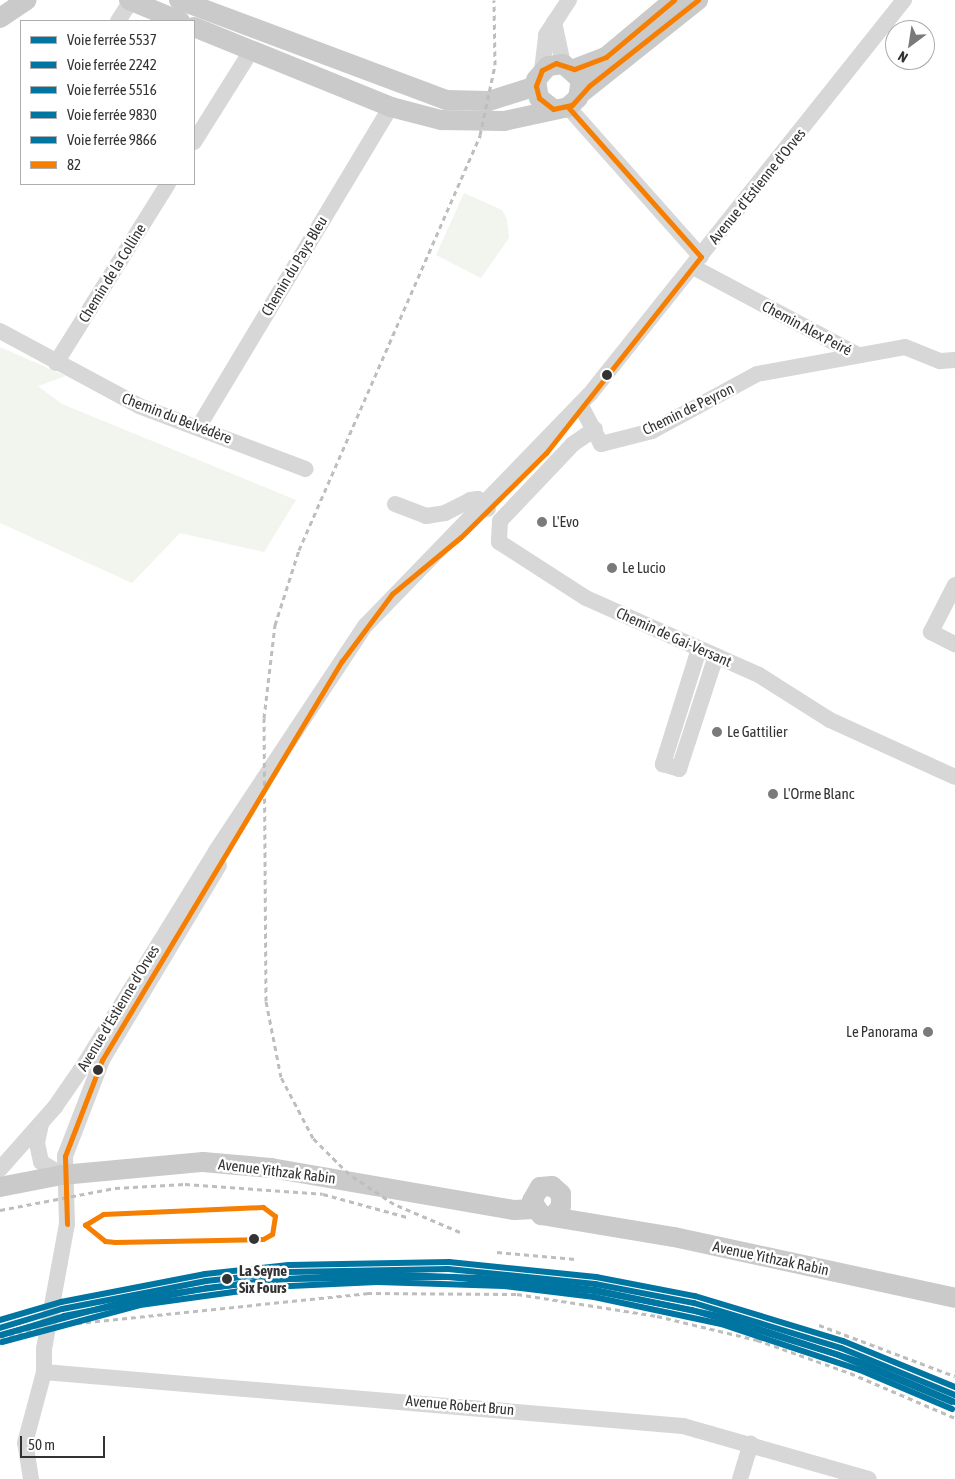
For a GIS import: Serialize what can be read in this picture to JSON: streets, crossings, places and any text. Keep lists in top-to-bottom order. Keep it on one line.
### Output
{"streets":{"main road":["Avenue Yithzak Rabin"],"street":["Avenue d'Estienne d'Orves","Chemin du Pays Bleu","Chemin de la Colline","Chemin Alex Peiré","Chemin de Peyron","Chemin du Belvédère","Chemin de Gai-Versant","Avenue Robert Brun"]},"crossings":[["Avenue d'Estienne d'Orves","Chemin Alex Peiré"],["Avenue d'Estienne d'Orves","Avenue Yithzak Rabin"],["Chemin du Pays Bleu","Chemin du Belvédère"],["Chemin de la Colline","Chemin du Belvédère"],["Chemin Alex Peiré","Chemin de Peyron"],["Chemin de Peyron","Chemin de Gai-Versant"]],"places":["L'Evo","Le Lucio","Le Gattilier","L'Orme Blanc","Le Panorama","La Seyne Six Fours"],"lines":["transit line 82","rail line 9866","rail line 2242","rail line 5537","rail line 5516","rail line 9830"],"legend":["Voie ferrée 5537","Voie ferrée 2242","Voie ferrée 5516","Voie ferrée 9830","Voie ferrée 9866","82"],"scale_bar":"50 m","north":"bottom left"}
